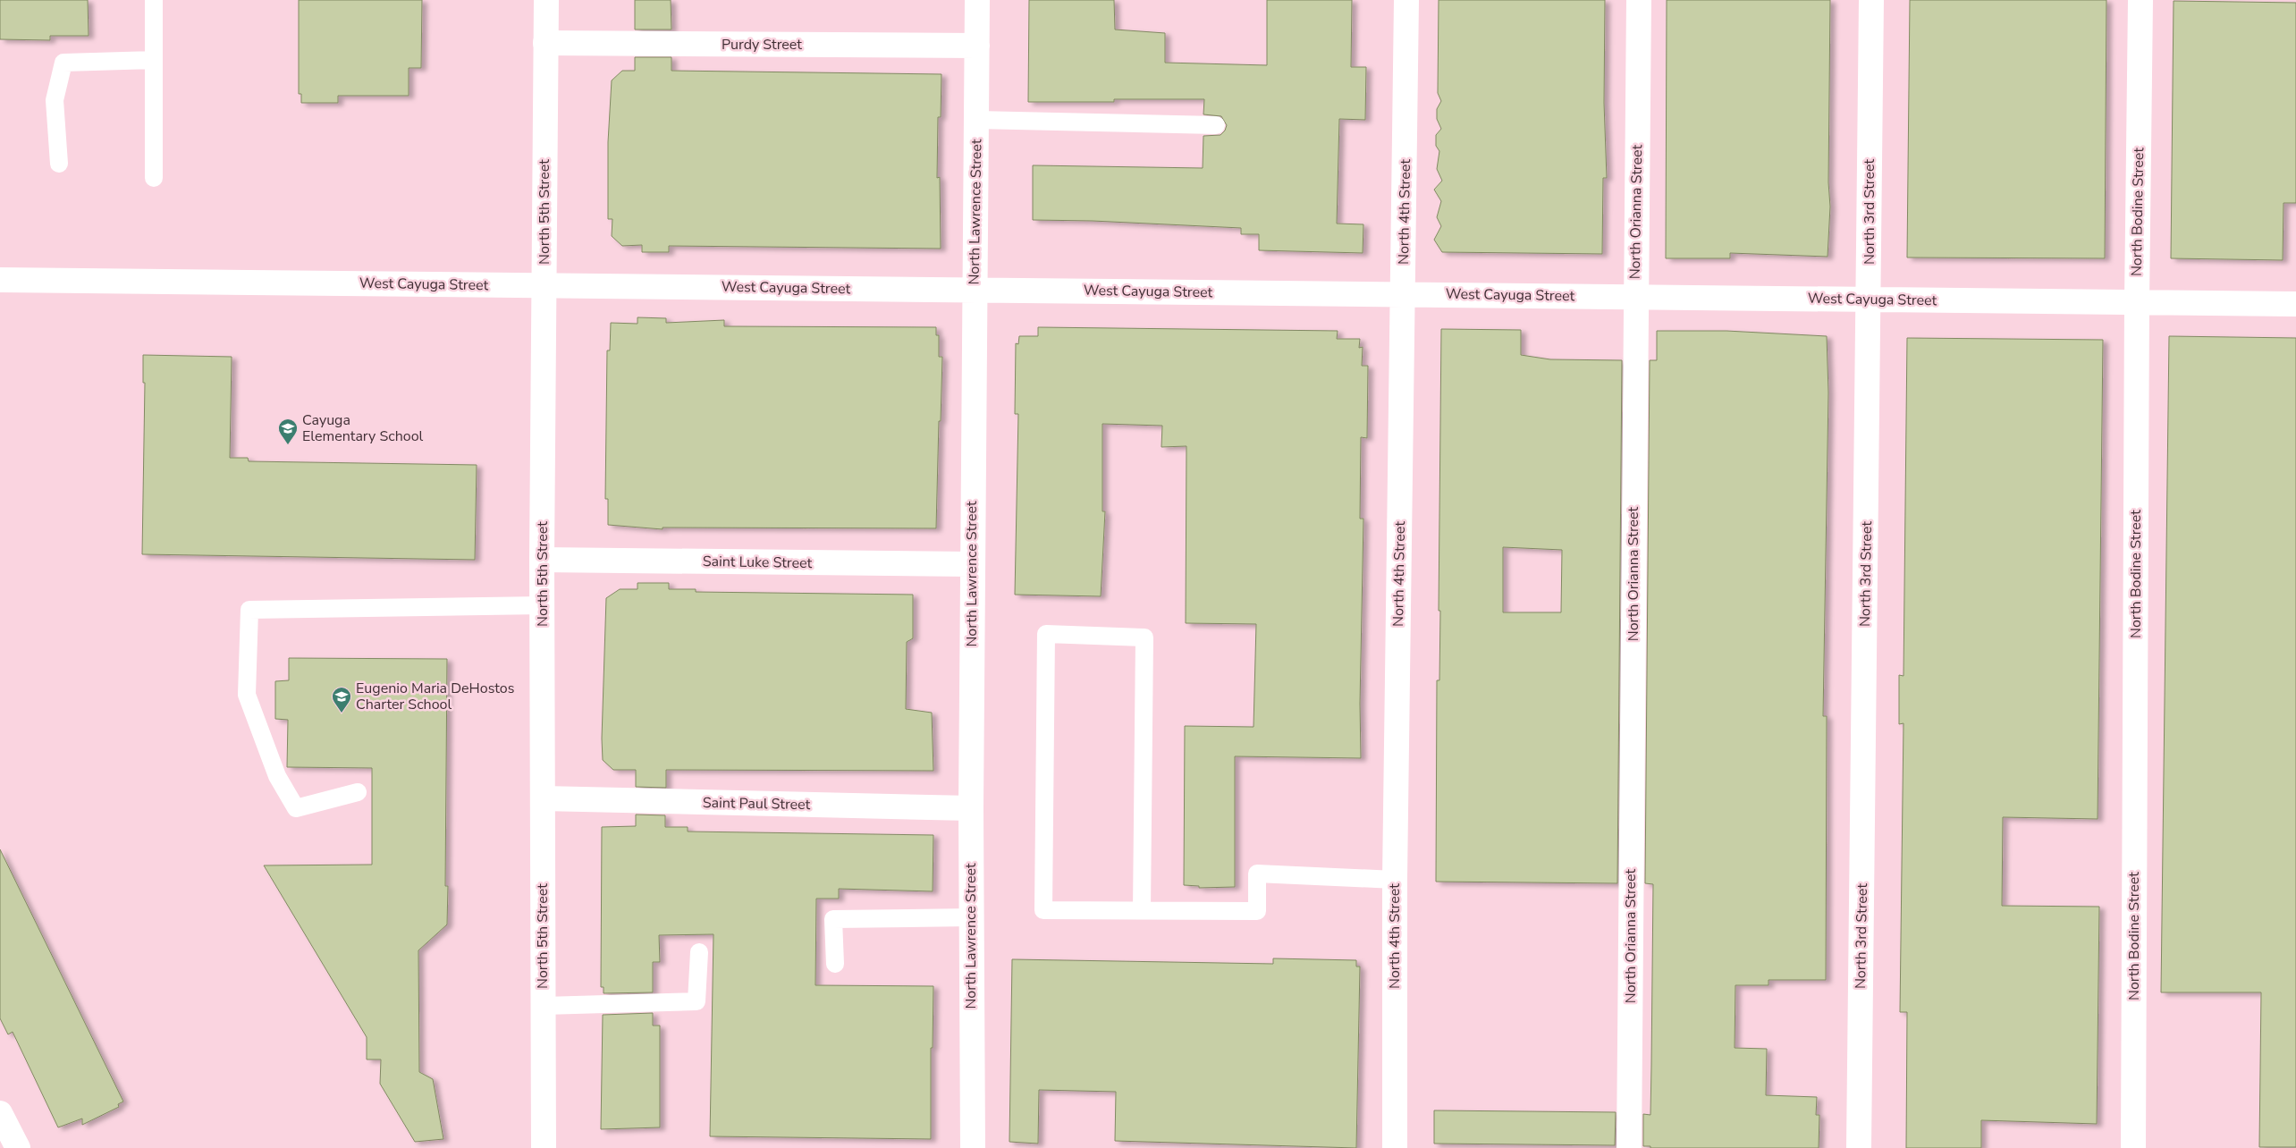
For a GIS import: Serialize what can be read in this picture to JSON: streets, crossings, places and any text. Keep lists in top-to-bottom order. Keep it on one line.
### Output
{"streets":{"street":["Purdy Street","North 5th Street","North Lawrence Street","North 4th Street","North Orianna Street","North 3rd Street","North Bodine Street","West Cayuga Street","Saint Luke Street","Saint Paul Street"]},"crossings":[["Purdy Street","North 5th Street"],["Purdy Street","North Lawrence Street"],["North 5th Street","West Cayuga Street"],["North 5th Street","Saint Luke Street"],["North 5th Street","Saint Paul Street"],["North Lawrence Street","West Cayuga Street"],["North Lawrence Street","Saint Luke Street"],["North Lawrence Street","Saint Paul Street"],["North 4th Street","West Cayuga Street"],["North Orianna Street","West Cayuga Street"],["North 3rd Street","West Cayuga Street"],["North Bodine Street","West Cayuga Street"]],"places":{"school or university":["Cayuga Elementary School","Eugenio Maria DeHostos Charter School"]}}
